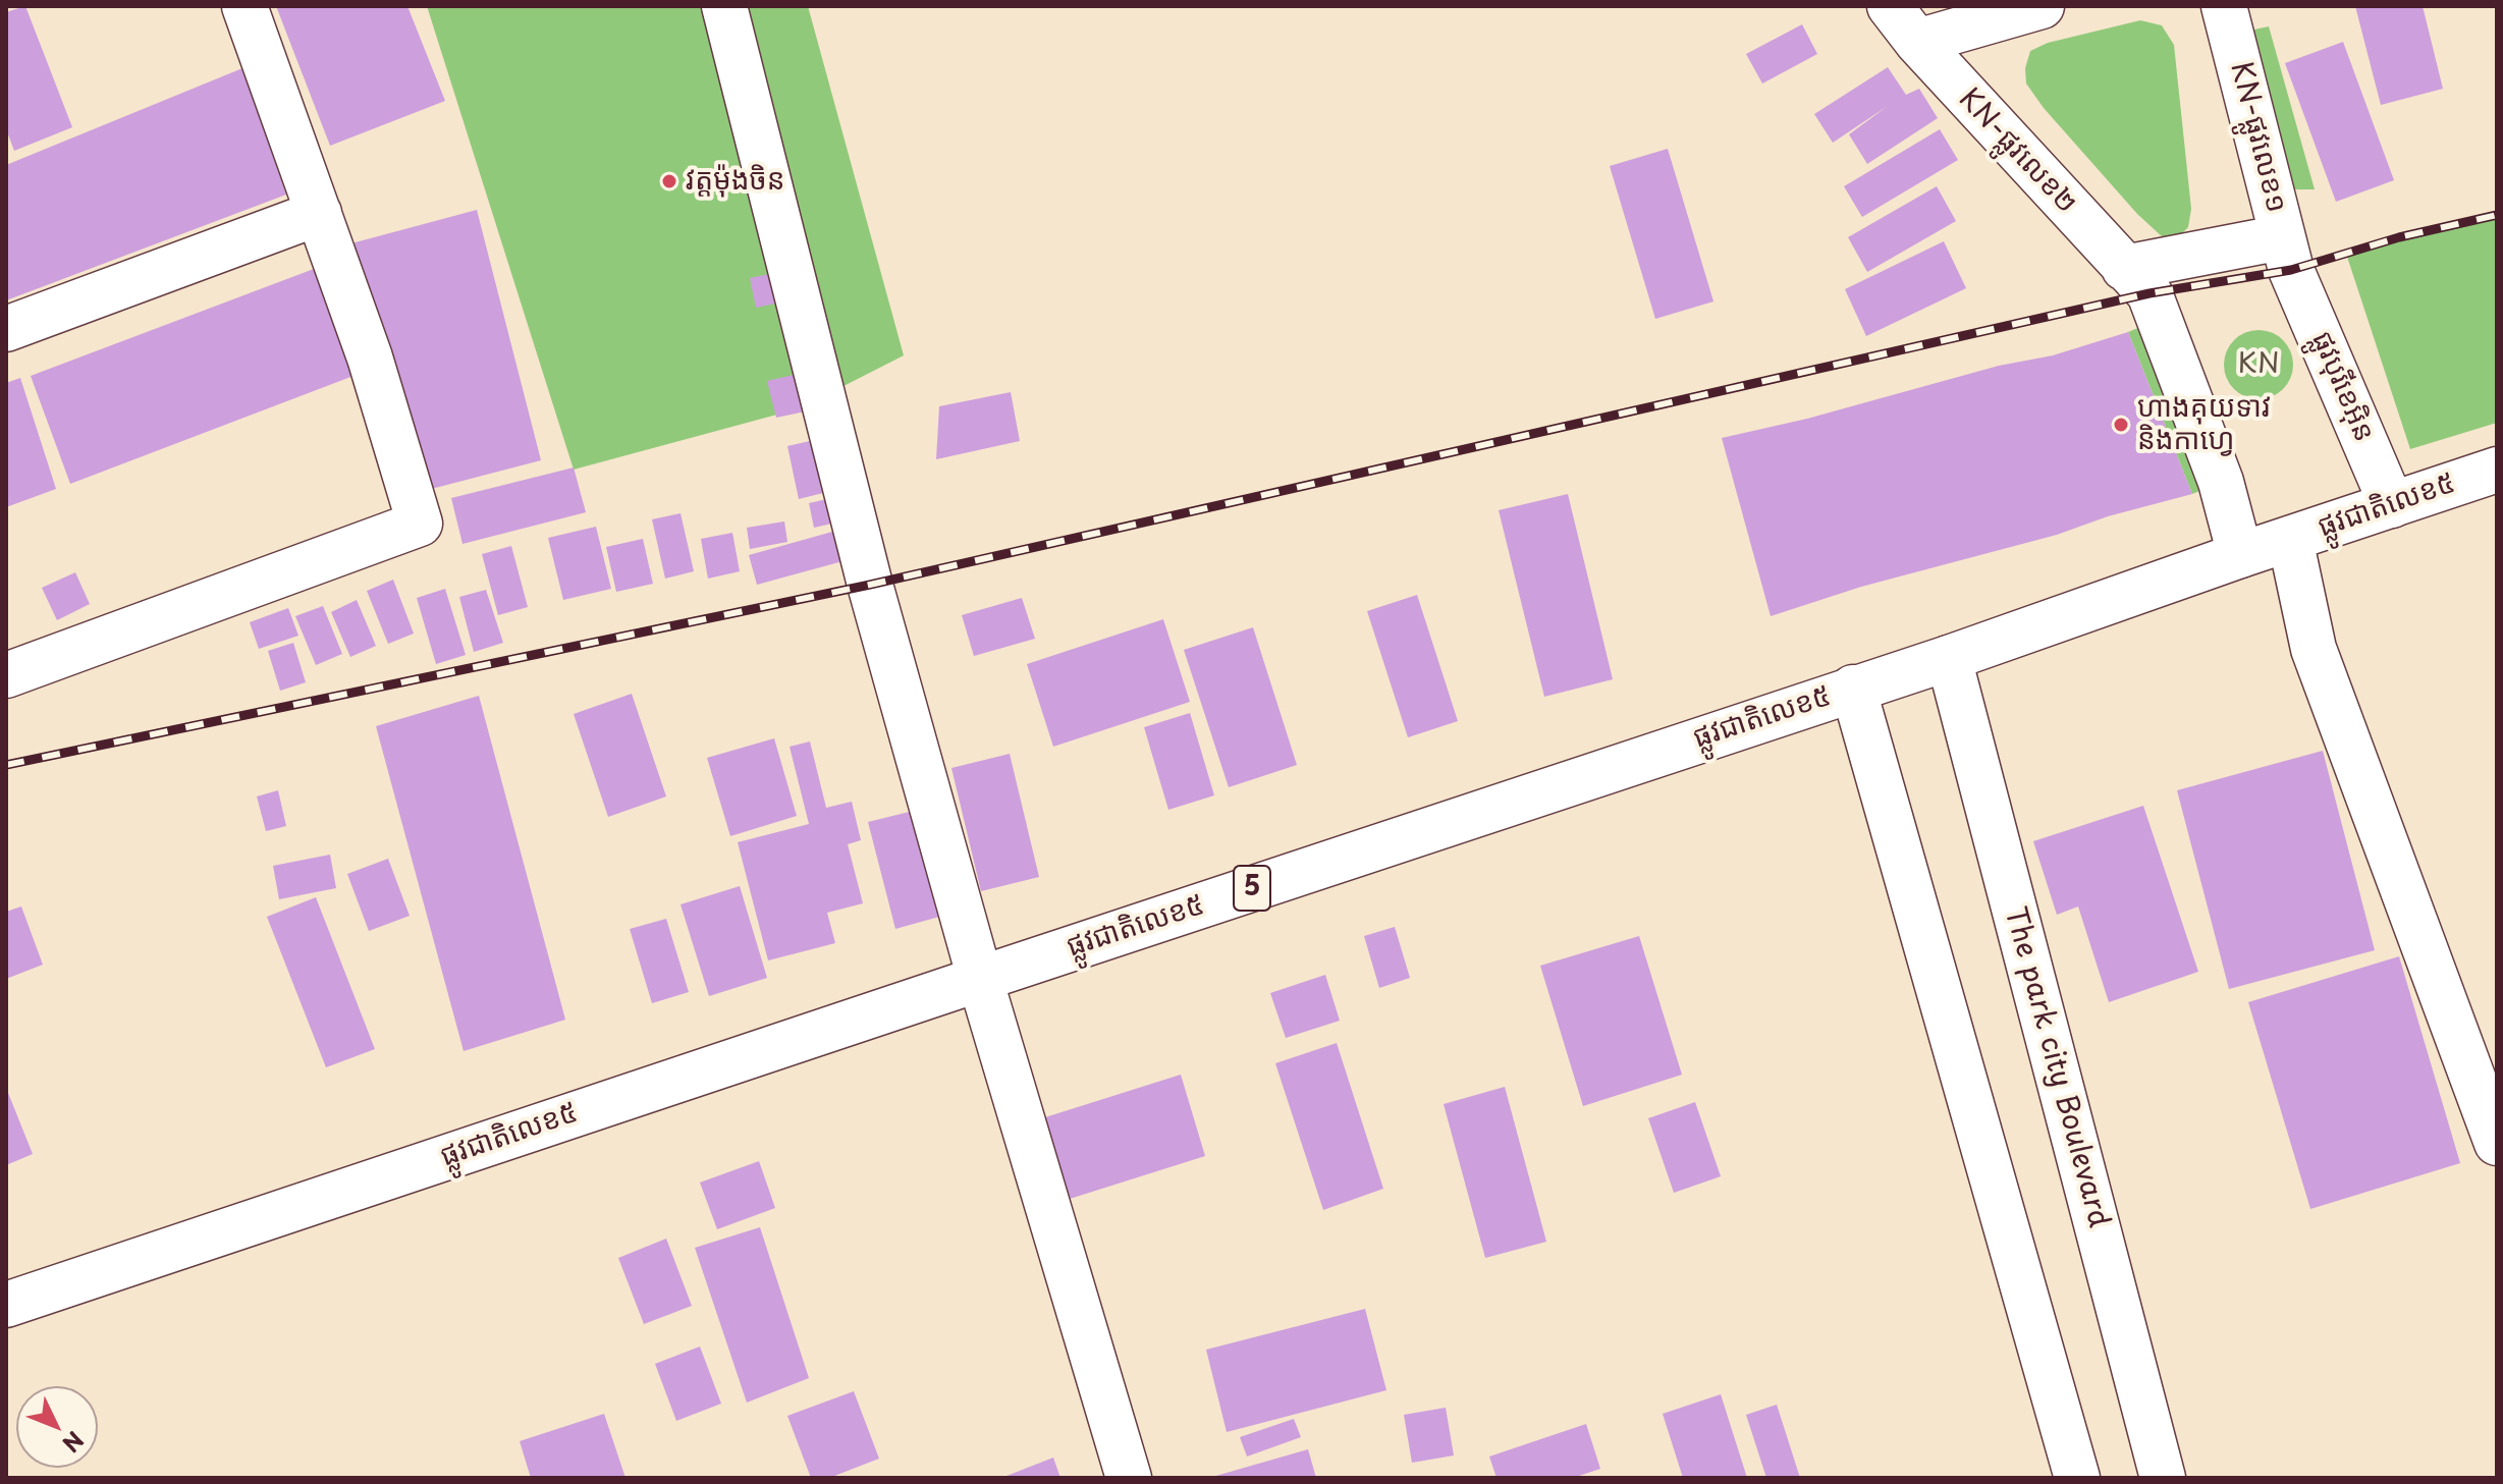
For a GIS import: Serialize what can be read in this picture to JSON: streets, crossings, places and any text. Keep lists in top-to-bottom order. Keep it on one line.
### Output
{"streets":{"main road":["KN-ផ្លូវលេខ១","KN-ផ្លូវលេខ២","ផ្លូវបុរីខេអ៊ិន","ផ្លូវជាតិលេខ៥","5","The park city Boulevard"]},"crossings":[["KN-ផ្លូវលេខ១","ផ្លូវបុរីខេអ៊ិន"],["ផ្លូវបុរីខេអ៊ិន","ផ្លូវជាតិលេខ៥"],["ផ្លូវជាតិលេខ៥","The park city Boulevard"]],"parks":["KN"],"places":["វត្តម៉ុងចិន","ហាងគុយទាវ និងកាហ្វេ"],"north":"bottom right"}
